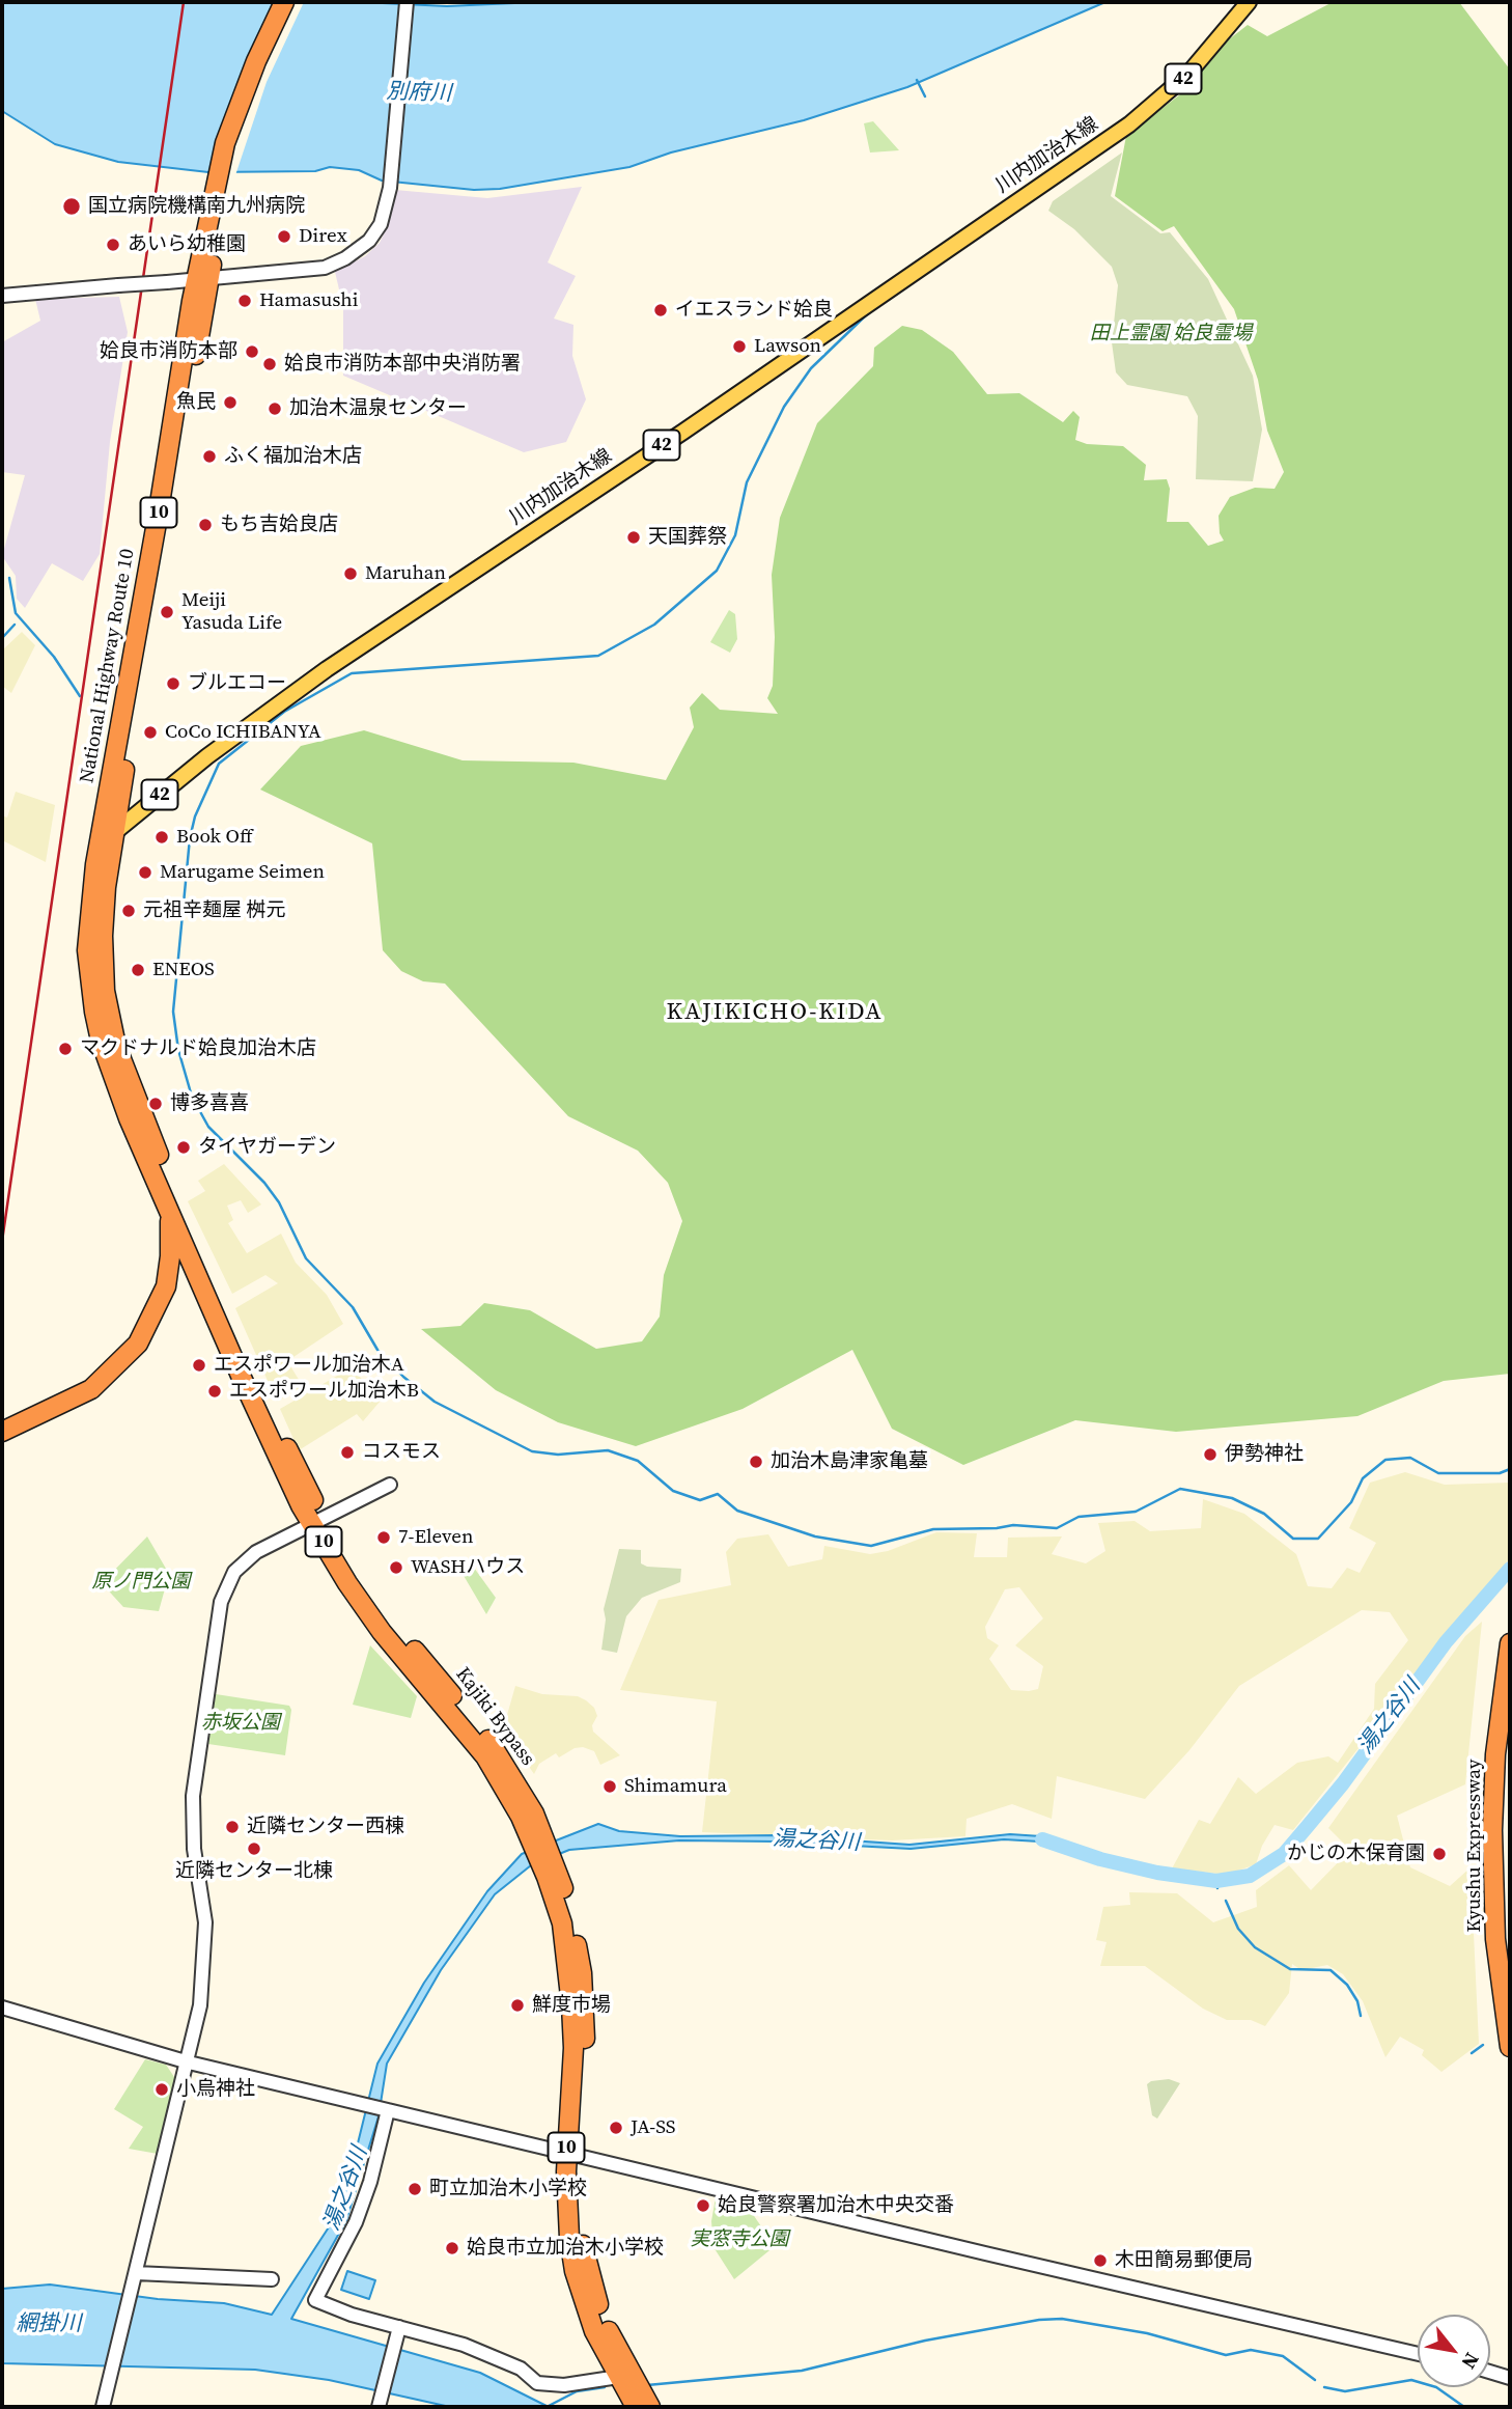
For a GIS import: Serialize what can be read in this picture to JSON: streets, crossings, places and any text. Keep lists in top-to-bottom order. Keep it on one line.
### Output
{"streets":{"highway":["10","National Highway Route 10","Kajiki Bypass","Kyushu Expressway"],"main road":["42","川内加治木線"]},"crossings":[["川内加治木線","National Highway Route 10"],["10","National Highway Route 10"],["10","Kajiki Bypass"],["National Highway Route 10","Kajiki Bypass"]],"districts":["KAJIKICHO-KIDA"],"water":["別府川","湯之谷川","網掛川"],"parks":["田上霊園 姶良霊場","原ノ門公園","赤坂公園","実窓寺公園"],"places":["国立病院機構南九州病院","Direx","あいら幼稚園","Hamasushi","イエスランド姶良","Lawson","姶良市消防本部","姶良市消防本部中央消防署","魚民","加治木温泉センター","ふく福加治木店","もち吉姶良店","天国葬祭","Maruhan","Meiji Yasuda Life","ブルエコー","CoCo ICHIBANYA","Book Off","Marugame Seimen","元祖辛麺屋 桝元","ENEOS","マクドナルド姶良加治木店","博多喜喜","タイヤガーデン","エスポワール加治木A","エスポワール加治木B","コスモス","伊勢神社","加治木島津家亀墓","7-Eleven","WASHハウス","Shimamura","近隣センター西棟","近隣センター北棟","かじの木保育園","鮮度市場","小烏神社","JA-SS","町立加治木小学校","姶良警察署加治木中央交番","姶良市立加治木小学校","木田簡易郵便局"],"north":"bottom right"}
